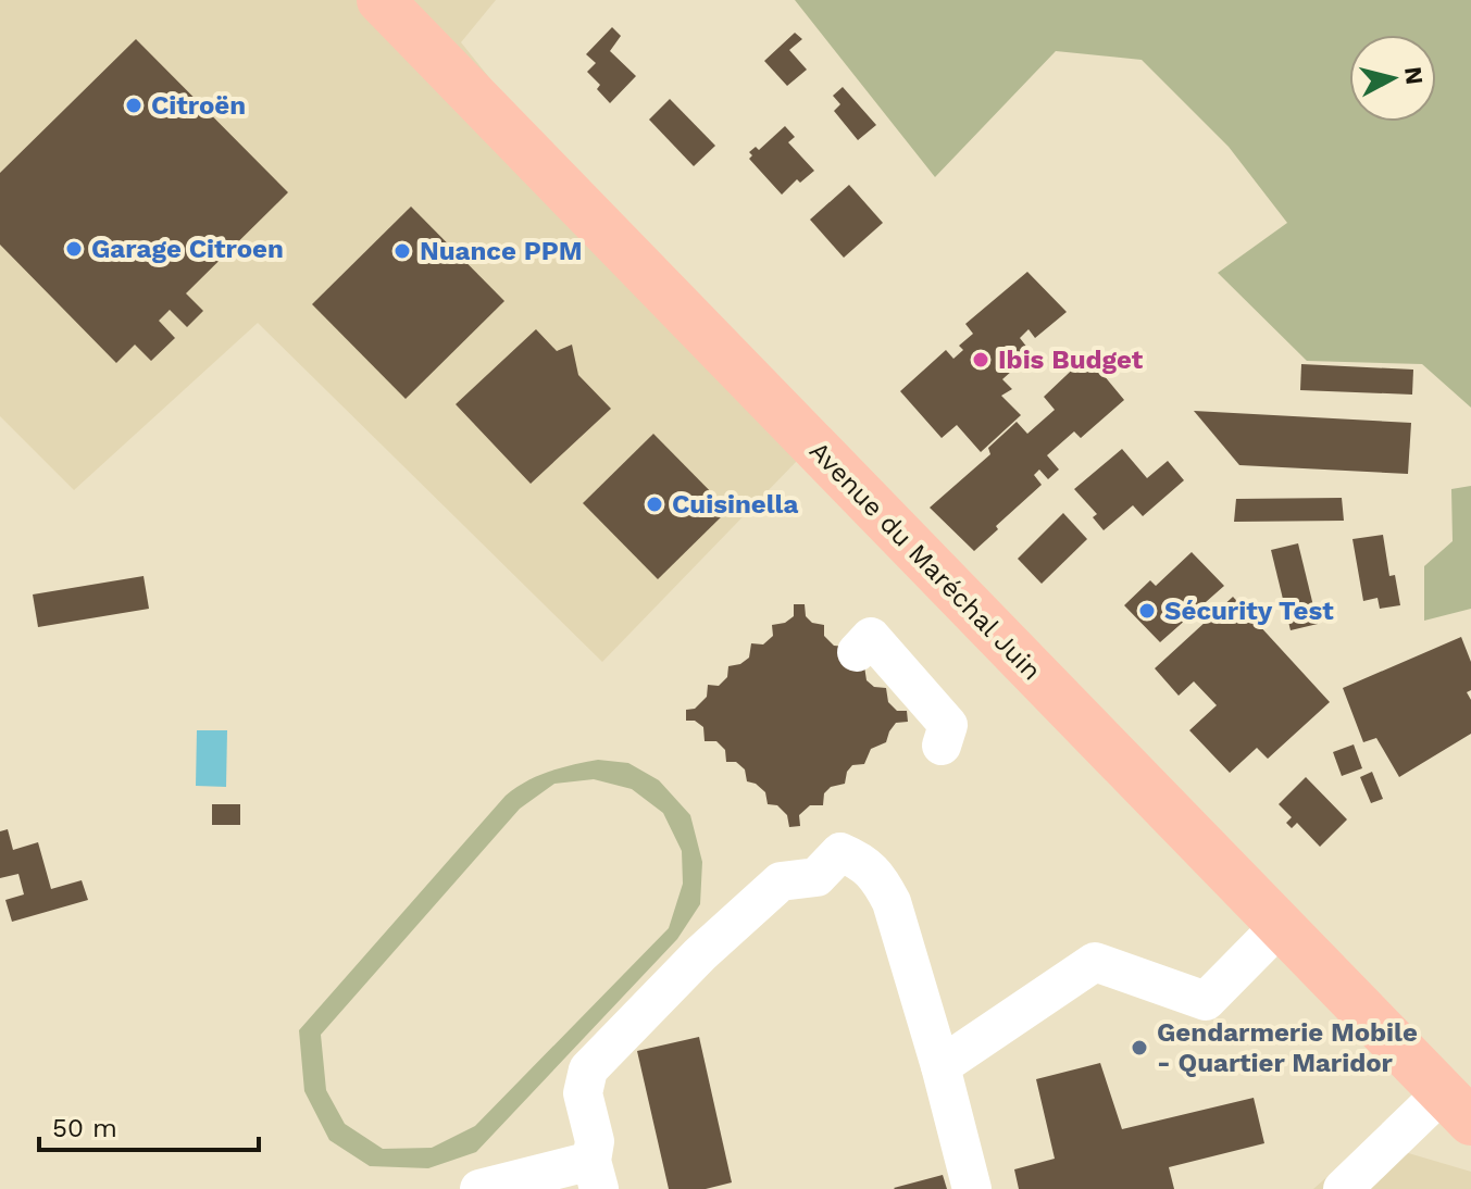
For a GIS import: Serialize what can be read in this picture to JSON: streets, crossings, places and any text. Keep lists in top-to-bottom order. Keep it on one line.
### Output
{"streets":{"main road":["Avenue du Maréchal Juin"]},"places":["Citroën","Garage Citroen","Nuance PPM","Ibis Budget","Cuisinella","Sécurity Test","Gendarmerie Mobile - Quartier Maridor"],"scale_bar":"50 m","north":"right"}
